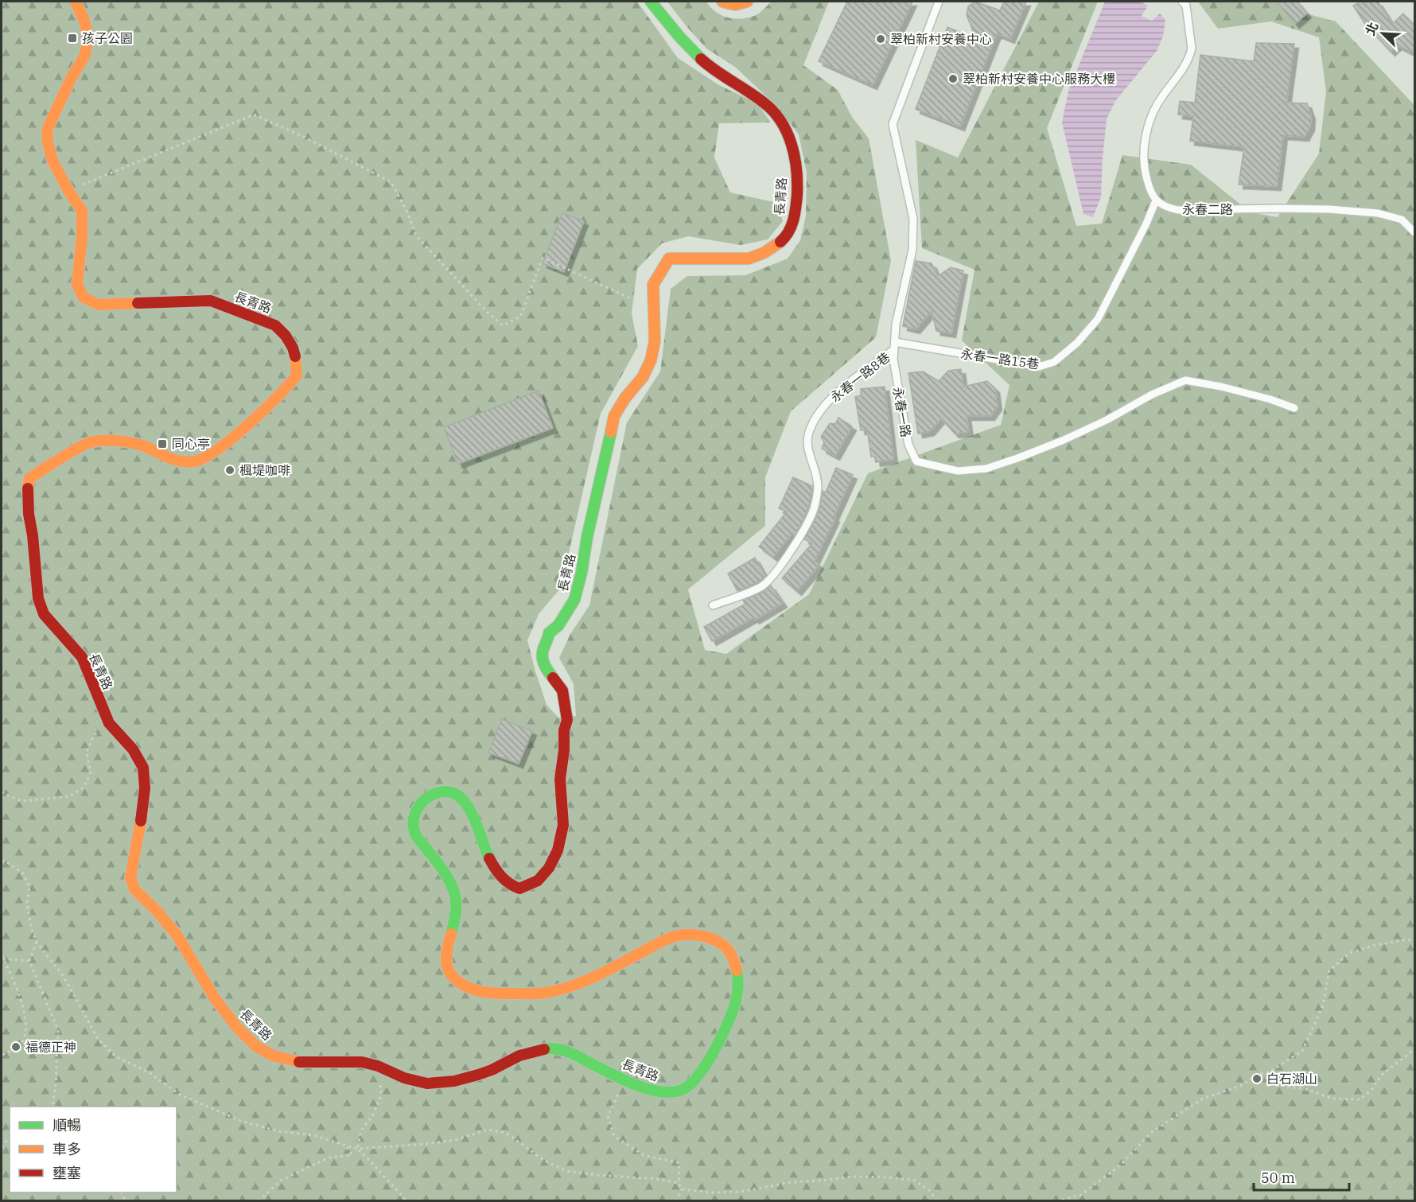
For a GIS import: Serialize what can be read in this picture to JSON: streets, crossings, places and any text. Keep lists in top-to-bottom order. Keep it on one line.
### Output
{"streets":{"street":["長青路"],"lane":["永春二路","永春一路15巷","永春一路8巷","永春一路"]},"crossings":[["永春二路","永春一路15巷"],["永春一路15巷","永春一路8巷"],["永春一路15巷","永春一路"],["永春一路8巷","永春一路"]],"places":{"transit":["孩子公園","同心亭"],"other":["翠柏新村安養中心","翠柏新村安養中心服務大樓","楓堤咖啡","福德正神","白石湖山"]},"legend":["順暢","車多","壅塞"],"scale_bar":"50 m","north":"top left"}
